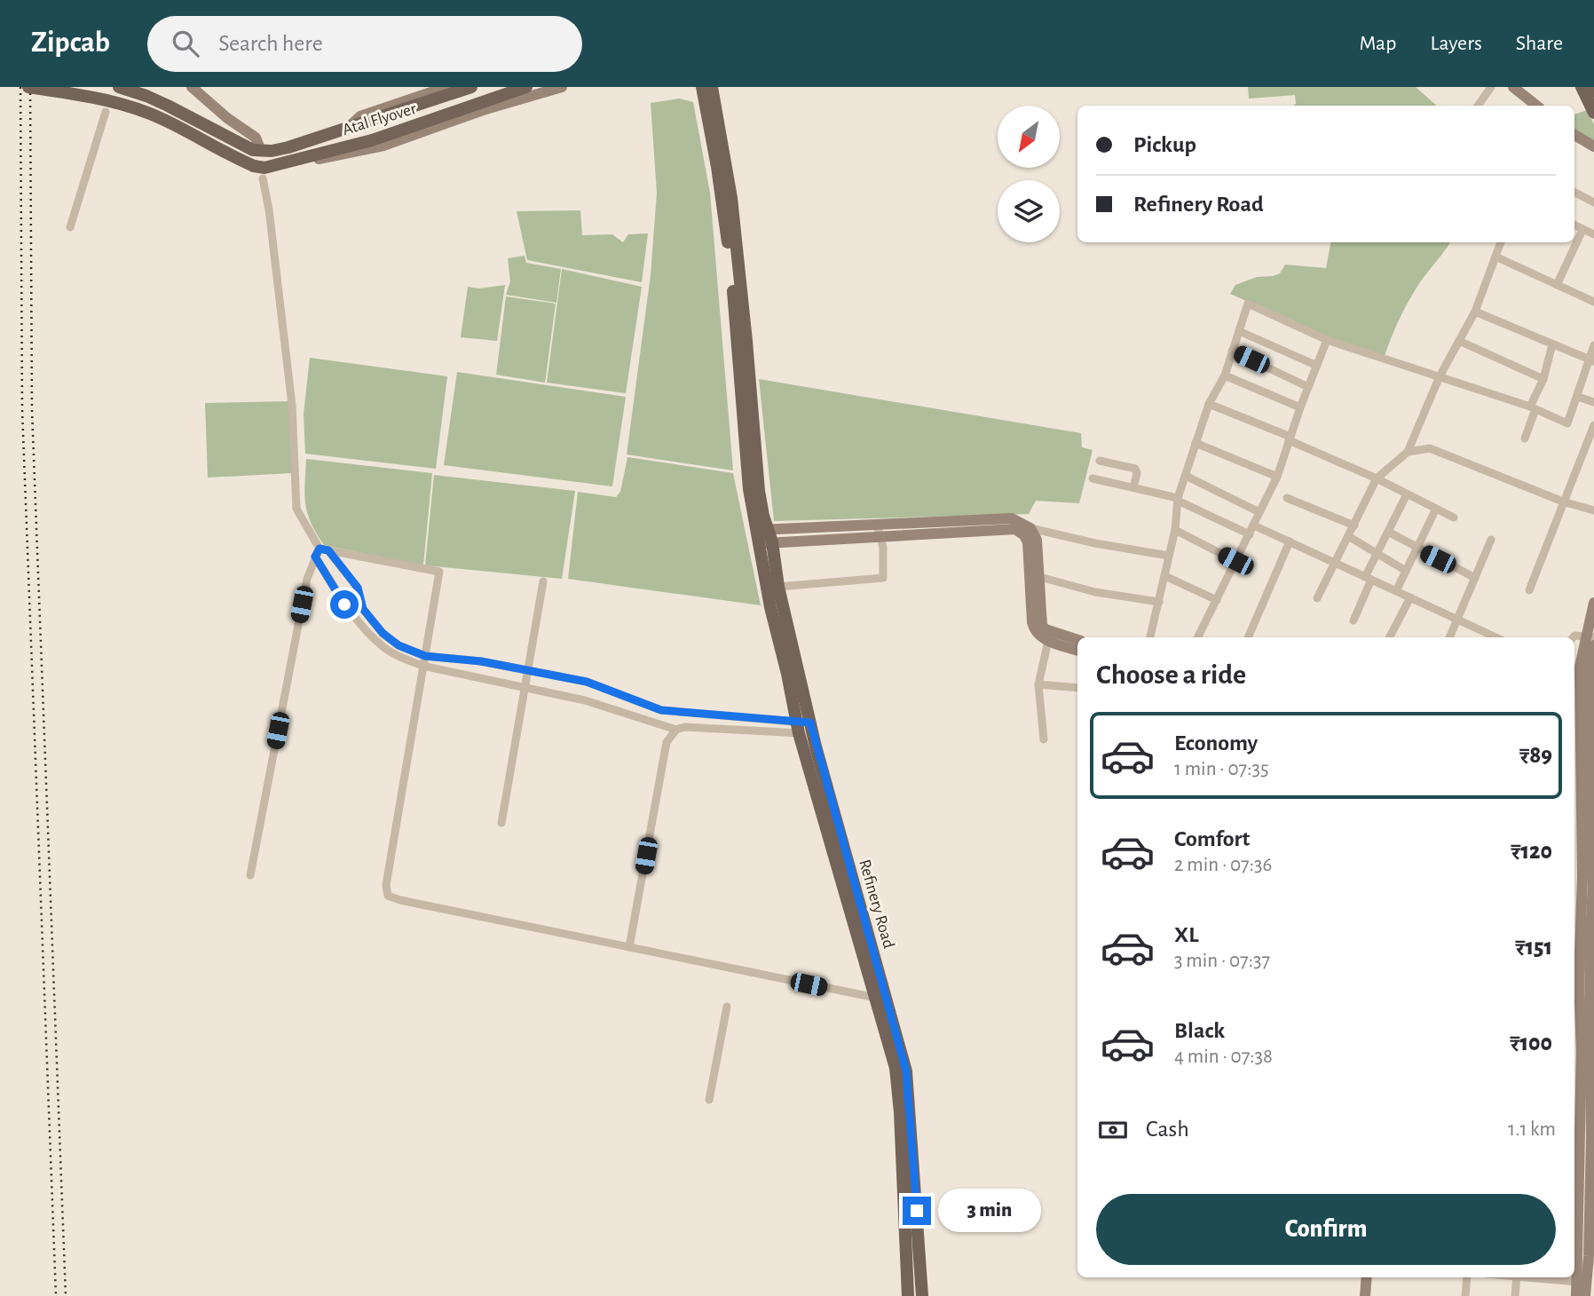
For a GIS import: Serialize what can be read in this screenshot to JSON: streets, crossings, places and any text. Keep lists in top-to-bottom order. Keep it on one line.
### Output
{"streets":{"main road":["Atal Flyover","Refinery Road"]},"north":"bottom left","page":{"header":"Zipcab","search":"Search here","nav":["Map","Layers","Share"],"banner":["Pickup","Refinery Road"],"heading":"Choose a ride","list":[{"name":"Economy","note":"1 min · 07:35","value":"₹89"},{"name":"Comfort","note":"2 min · 07:36","value":"₹120"},{"name":"XL","note":"3 min · 07:37","value":"₹151"},{"name":"Black","note":"4 min · 07:38","value":"₹100"}],"pay":["Cash","1.1 km"],"buttons":"Confirm","bubble":"3 min"}}
